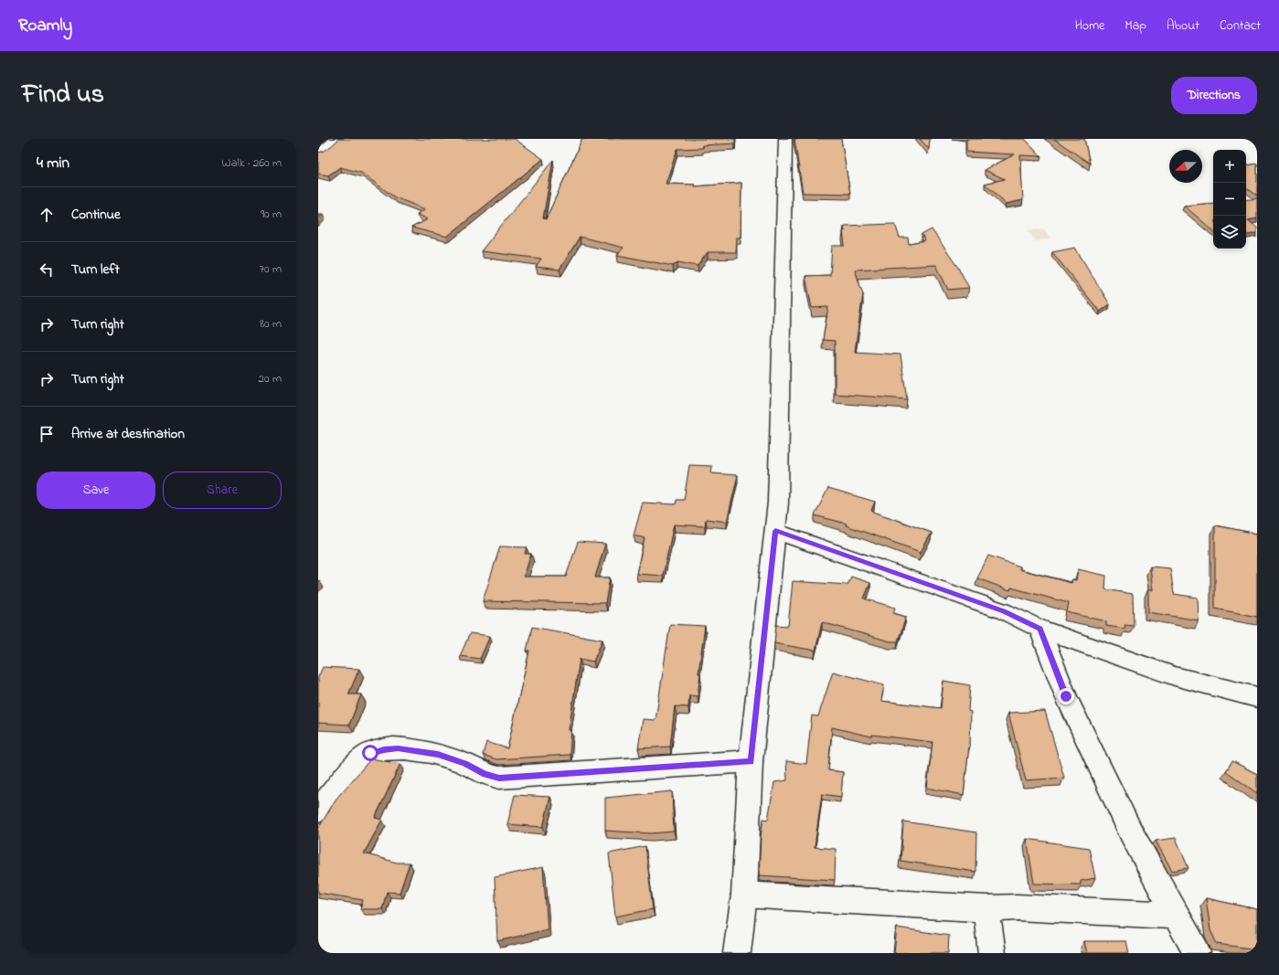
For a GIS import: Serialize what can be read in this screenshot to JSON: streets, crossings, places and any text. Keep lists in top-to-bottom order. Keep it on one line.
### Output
{"north":"left","page":{"header":"Roamly","nav":["Home","Map","About","Contact"],"title":"Find us","buttons":["Directions",["Save","Share"]],"heading":["4 min","Walk · 260 m"],"map_buttons":["+","−"],"list":[["Continue","90 m"],["Turn left","70 m"],["Turn right","80 m"],["Turn right","20 m"],"Arrive at destination"]}}
